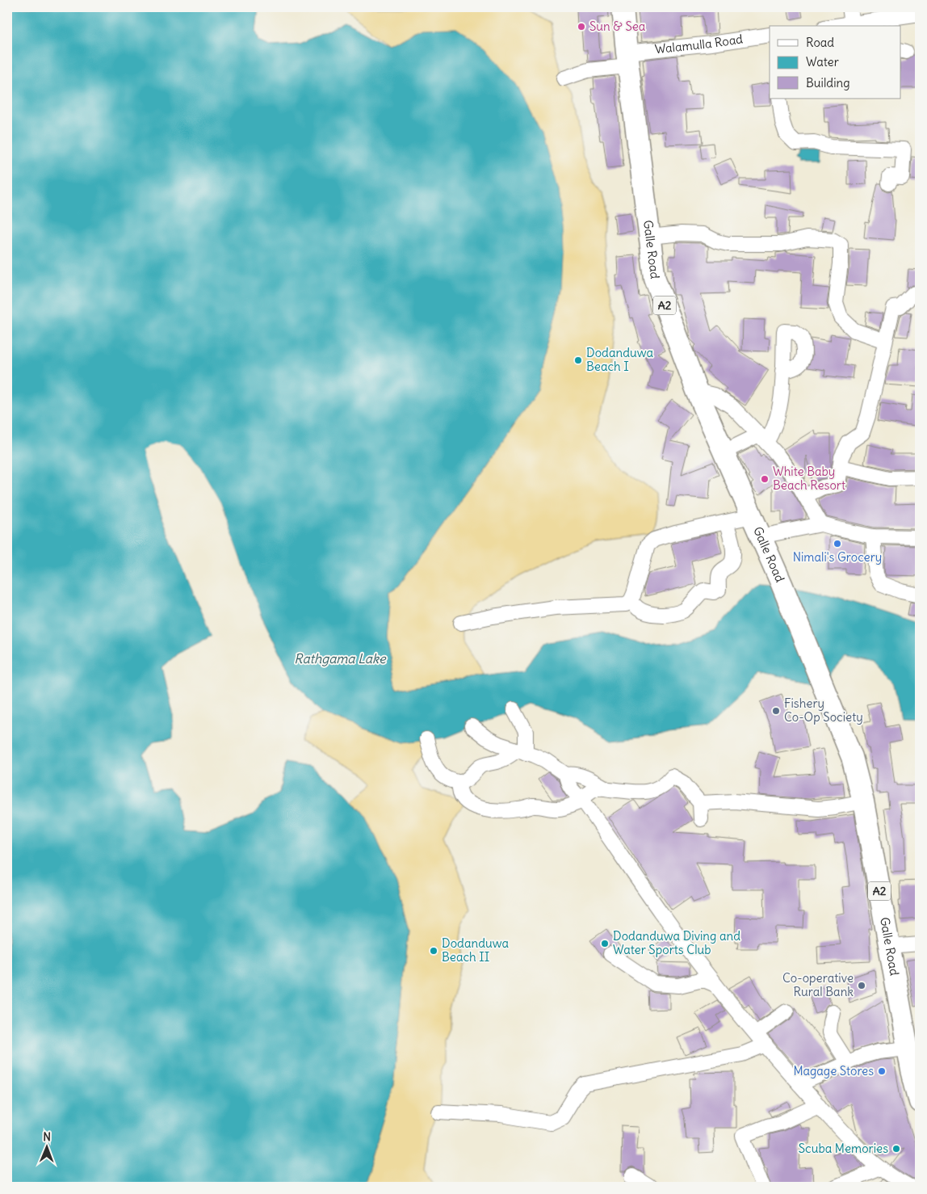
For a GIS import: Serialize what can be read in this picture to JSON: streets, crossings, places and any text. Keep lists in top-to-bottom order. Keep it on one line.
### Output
{"streets":{"highway":["Galle Road","A2"],"street":["Walamulla Road"]},"crossings":[["Walamulla Road","Galle Road"]],"water":["Rathgama Lake"],"places":["Sun & Sea","Dodanduwa Beach I","White Baby Beach Resort","Nimali's Grocery","Fishery Co-Op Society","Dodanduwa Diving and Water Sports Club","Dodanduwa Beach II","Co-operative Rural Bank","Magage Stores","Scuba Memories"],"legend":["Road","Water","Building"],"north":"top"}
